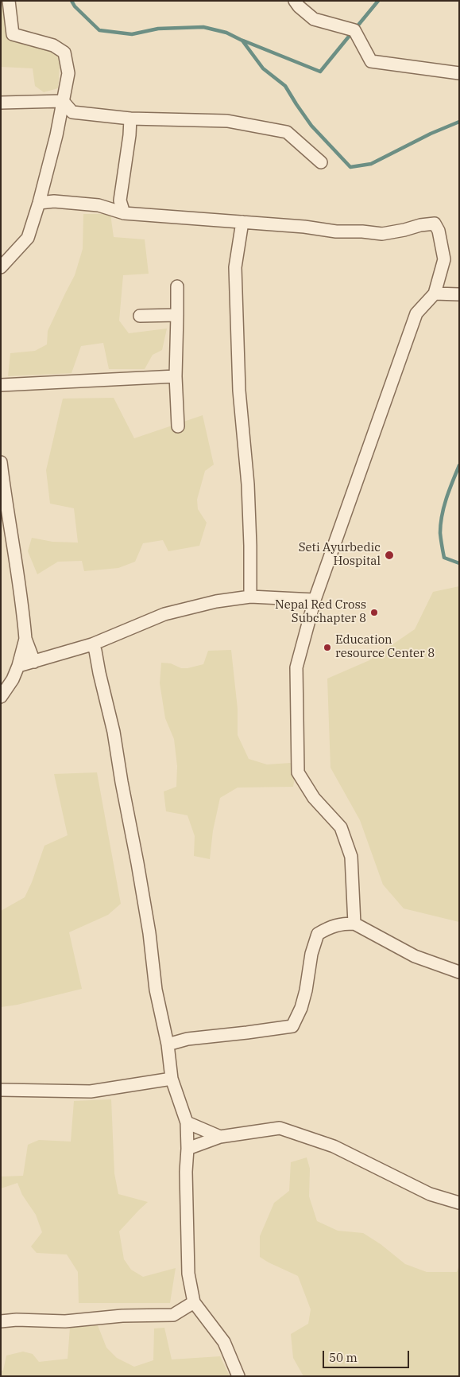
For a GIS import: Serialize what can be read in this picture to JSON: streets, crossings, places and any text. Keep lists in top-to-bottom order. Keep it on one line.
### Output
{"places":["Seti Ayurbedic Hospital","Nepal Red Cross Subchapter 8","Education resource Center 8"],"scale_bar":"50 m"}
